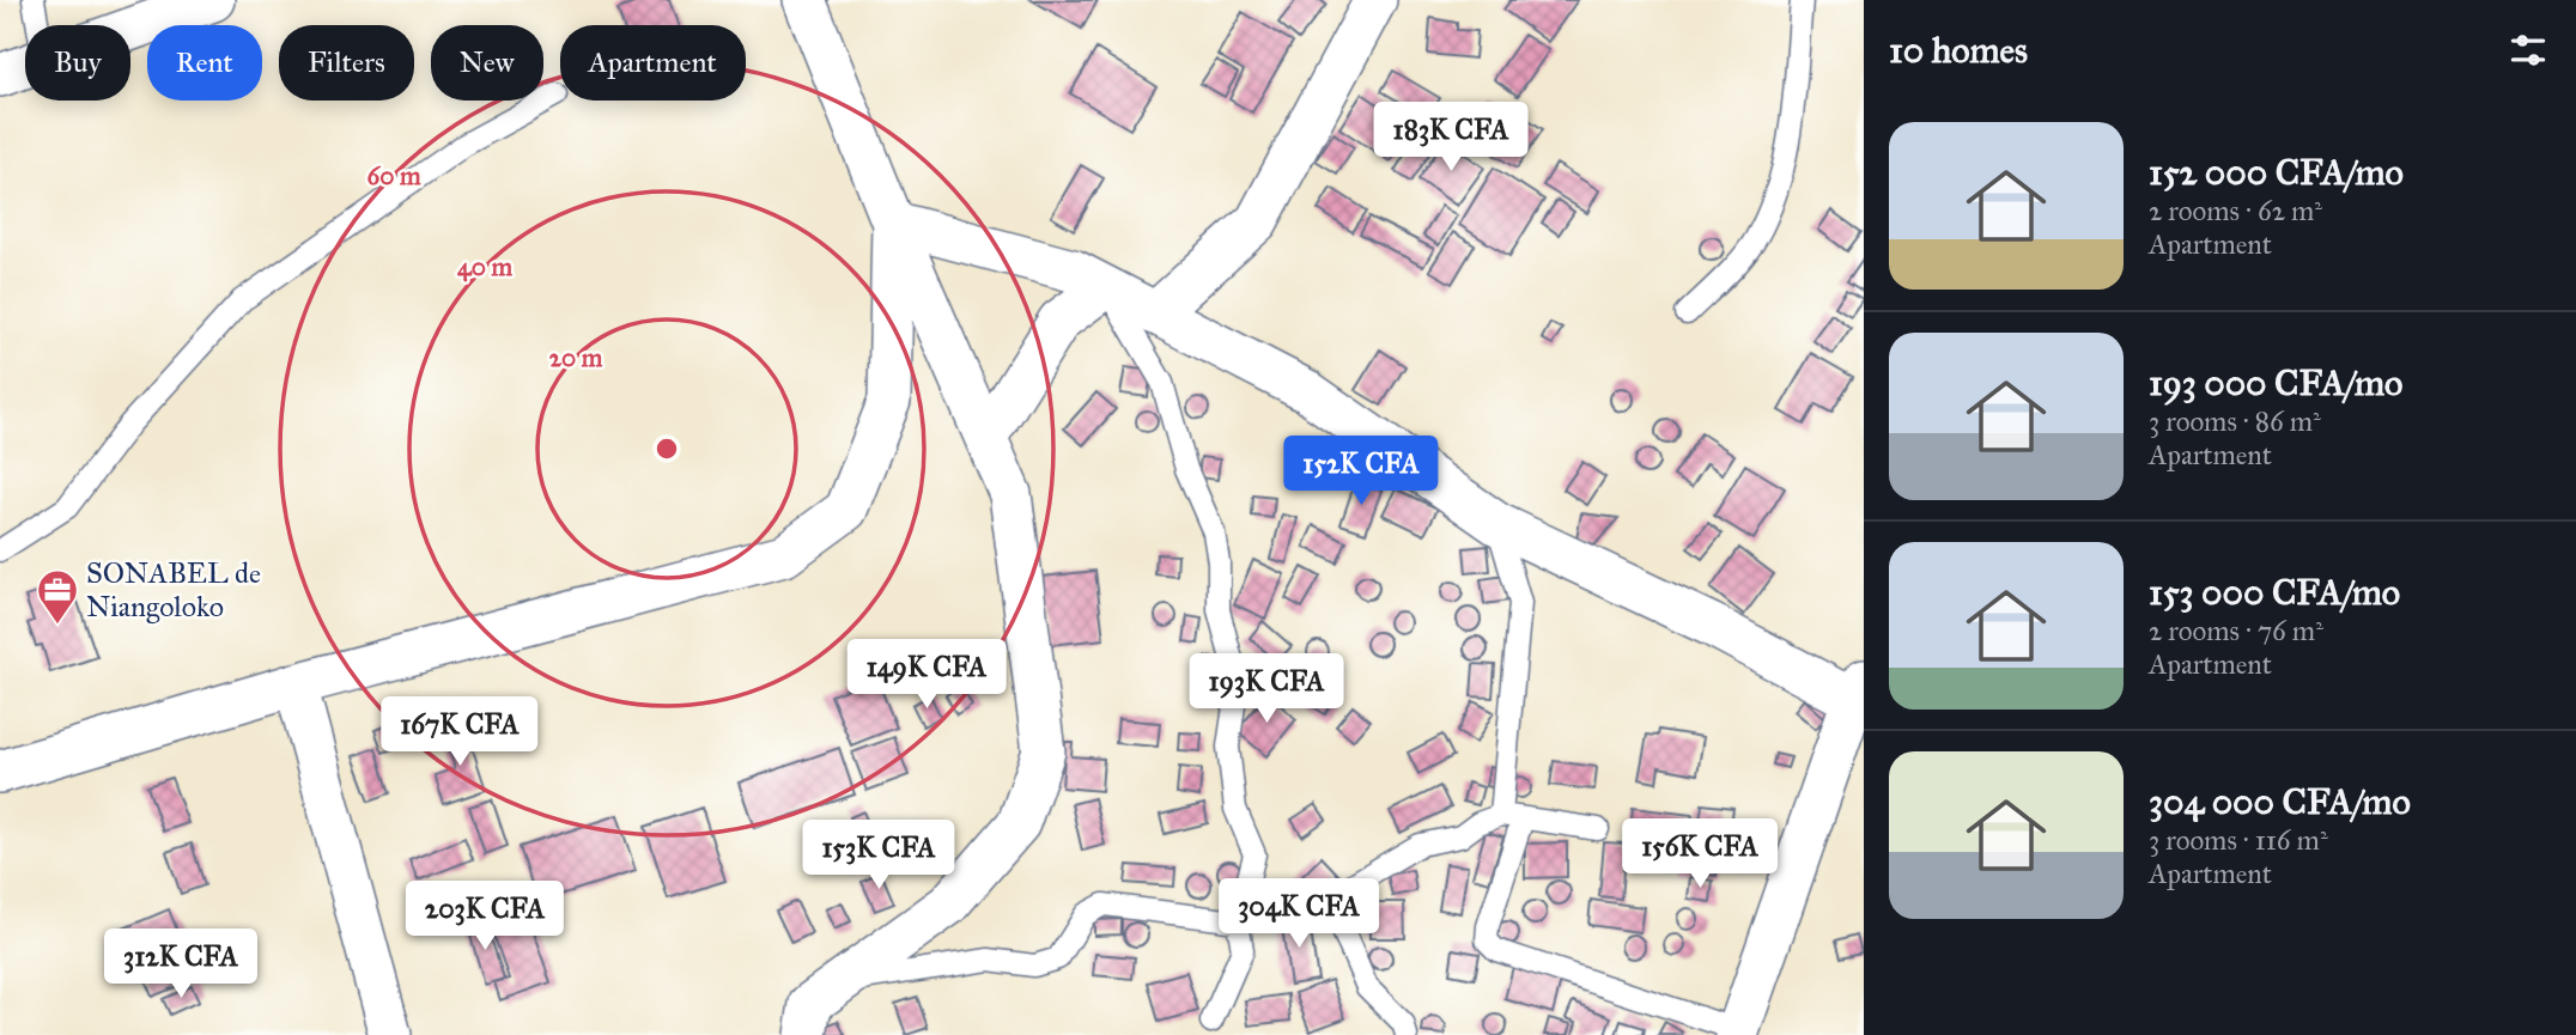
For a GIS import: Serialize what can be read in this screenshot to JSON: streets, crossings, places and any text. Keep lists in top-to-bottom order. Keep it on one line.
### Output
{"places":{"office":["SONABEL de Niangoloko"]},"page":{"heading":"10 homes","chip":["Buy","Rent","Filters","New","Apartment"],"list":[{"name":"152 000 CFA/mo","note":"2 rooms · 62 m² · Apartment"},{"name":"193 000 CFA/mo","note":"3 rooms · 86 m² · Apartment"},{"name":"153 000 CFA/mo","note":"2 rooms · 76 m² · Apartment"},{"name":"304 000 CFA/mo","note":"3 rooms · 116 m² · Apartment"}],"price":["183K CFA","152K CFA","149K CFA","193K CFA","167K CFA","156K CFA","153K CFA","304K CFA","203K CFA","312K CFA"]},"rings":["60 m","40 m","20 m"]}
